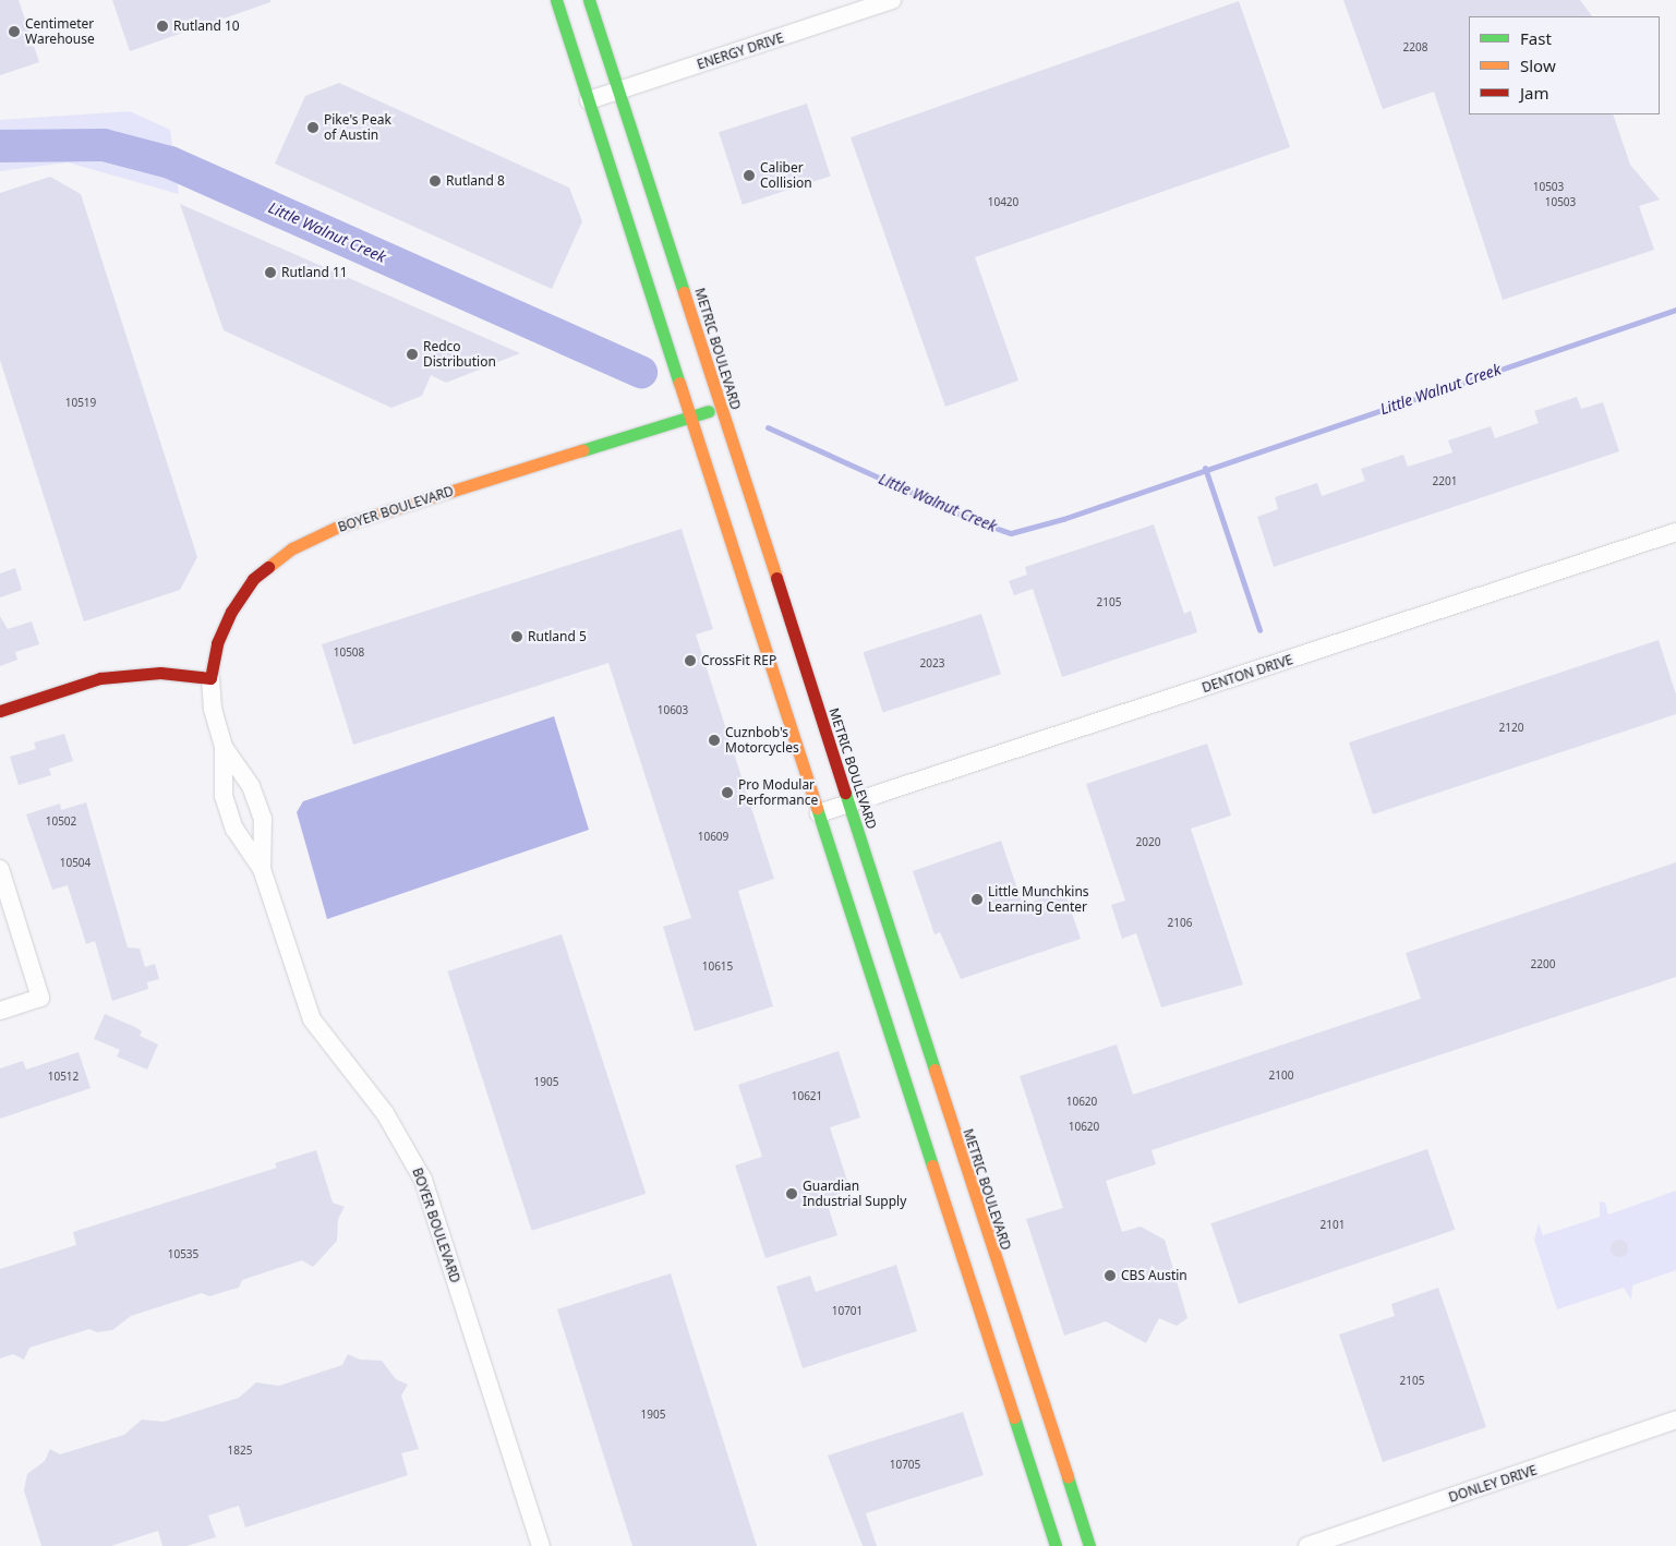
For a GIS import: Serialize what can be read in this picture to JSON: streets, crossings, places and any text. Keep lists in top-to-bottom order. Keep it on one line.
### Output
{"streets":{"main road":["METRIC BOULEVARD","BOYER BOULEVARD"],"street":["ENERGY DRIVE","DENTON DRIVE","DONLEY DRIVE"]},"crossings":[["ENERGY DRIVE","METRIC BOULEVARD"],["METRIC BOULEVARD","BOYER BOULEVARD"],["METRIC BOULEVARD","DENTON DRIVE"]],"water":["Little Walnut Creek"],"places":["Rutland 10","Centimeter Warehouse","Pike's Peak of Austin","Caliber Collision","Rutland 8","Rutland 11","Redco Distribution","Rutland 5","CrossFit REP","Cuznbob's Motorcycles","Pro Modular Performance","Little Munchkins Learning Center","Guardian Industrial Supply","CBS Austin"],"house_numbers":["2208","10503","10420","10503","10519","2201","2105","10508","2023","10603","2120","10502","10609","2020","10504","2106","2200","10615","2100","10512","1905","10621","10620","10620","2101","10535","10701","2105","1905","1825","10705"],"legend":["Fast","Slow","Jam"]}
